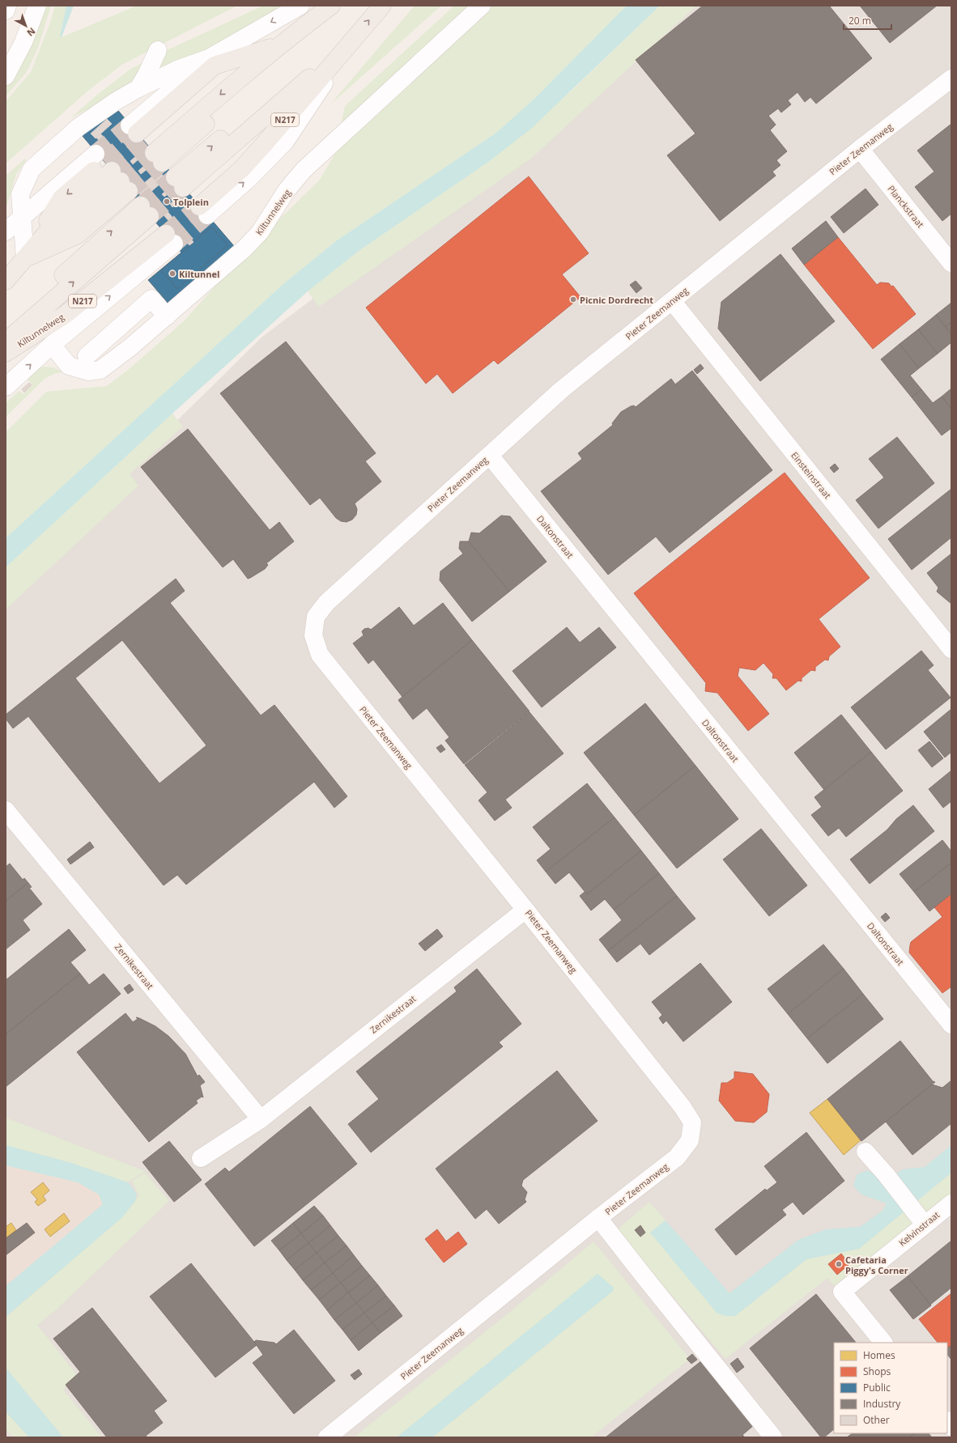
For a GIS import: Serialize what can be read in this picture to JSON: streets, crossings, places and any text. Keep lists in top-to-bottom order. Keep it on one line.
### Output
{"streets":{"main road":["N217","Kiltunnelweg"],"street":["Pieter Zeemanweg","Planckstraat","Einsteinstraat","Daltonstraat","Zernikestraat","Kelvinstraat"]},"crossings":[["Pieter Zeemanweg","Planckstraat"],["Pieter Zeemanweg","Einsteinstraat"],["Pieter Zeemanweg","Daltonstraat"],["Pieter Zeemanweg","Zernikestraat"]],"places":["Tolplein","Kiltunnel","Picnic Dordrecht","Cafetaria Piggy's Corner"],"legend":["Homes","Shops","Public","Industry","Other"],"scale_bar":"20 m","north":"bottom right"}
